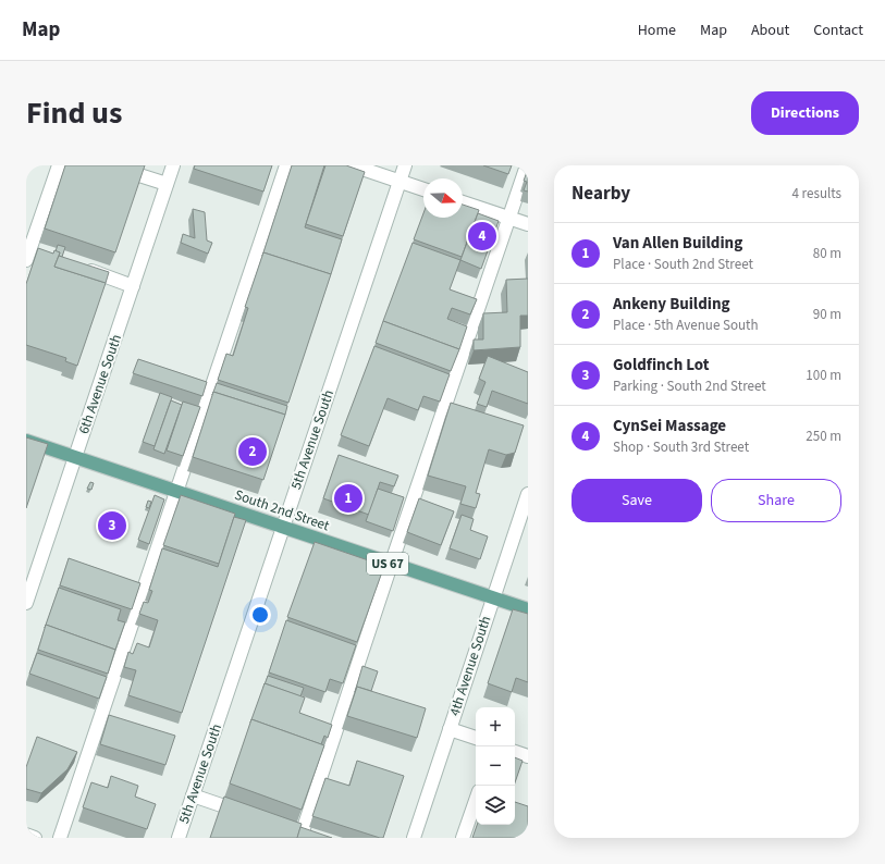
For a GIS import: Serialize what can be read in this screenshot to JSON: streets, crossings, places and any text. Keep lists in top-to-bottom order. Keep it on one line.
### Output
{"streets":{"main road":["South 2nd Street","US 67"],"street":["6th Avenue South","5th Avenue South","4th Avenue South"]},"crossings":[["6th Avenue South","South 2nd Street"],["5th Avenue South","South 2nd Street"],["South 2nd Street","4th Avenue South"]],"north":"right","page":{"header":"Map","nav":["Home","Map","About","Contact"],"title":"Find us","buttons":["Directions",["Save","Share"]],"heading":["Nearby","4 results"],"pins":["4","2","1","3"],"list":[{"mark":"1","name":"Van Allen Building","note":"Place · South 2nd Street","value":"80 m"},{"mark":"2","name":"Ankeny Building","note":"Place · 5th Avenue South","value":"90 m"},{"mark":"3","name":"Goldfinch Lot","note":"Parking · South 2nd Street","value":"100 m"},{"mark":"4","name":"CynSei Massage","note":"Shop · South 3rd Street","value":"250 m"}],"map_buttons":["+","−"]}}
